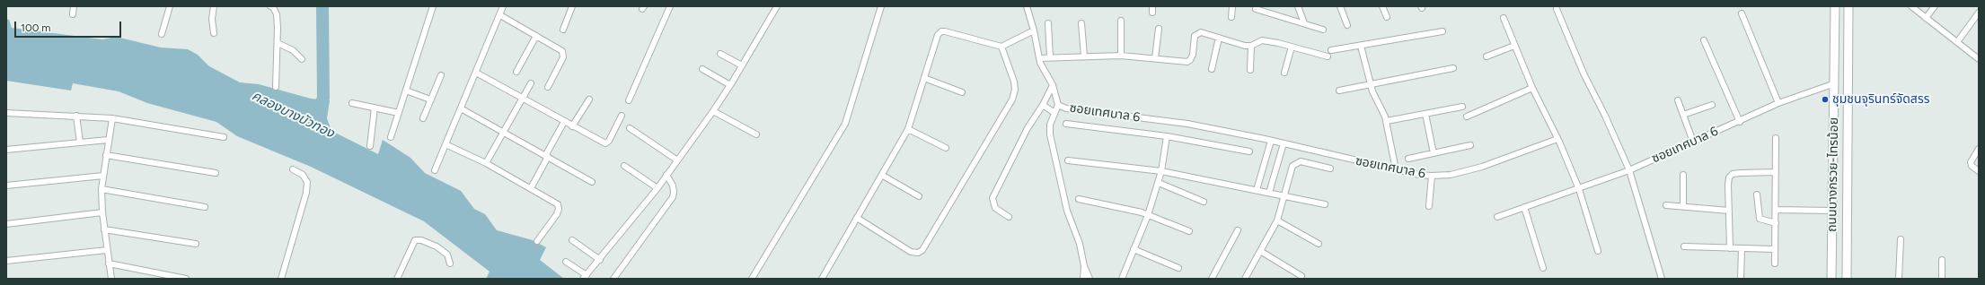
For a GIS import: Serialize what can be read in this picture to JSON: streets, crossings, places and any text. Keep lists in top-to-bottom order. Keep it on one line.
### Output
{"streets":{"main road":["ถนนบางกรวย-ไทรน้อย"],"street":["ซอยเทศบาล 6"]},"crossings":[["ซอยเทศบาล 6","ถนนบางกรวย-ไทรน้อย"]],"water":["คลองบางบัวทอง"],"places":["ชุมชนจุรินทร์จัดสรร"],"scale_bar":"100 m"}
